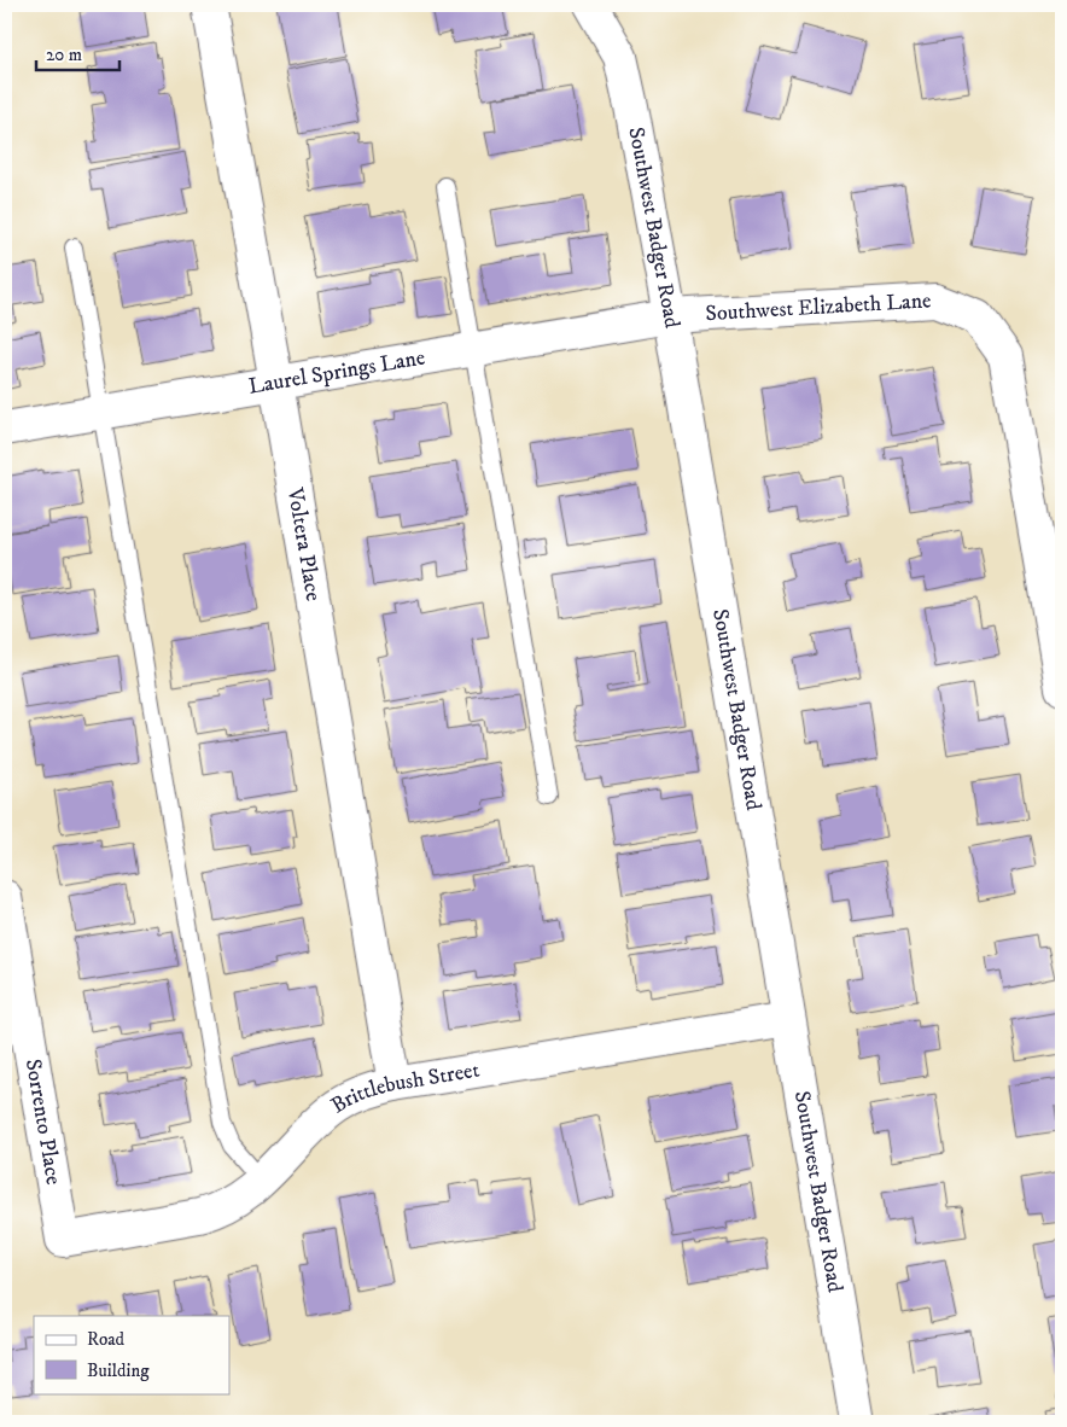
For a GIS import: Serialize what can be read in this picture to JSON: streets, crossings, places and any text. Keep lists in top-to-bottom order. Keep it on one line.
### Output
{"streets":{"street":["Southwest Badger Road","Southwest Elizabeth Lane","Laurel Springs Lane","Voltera Place","Brittlebush Street","Sorrento Place"]},"crossings":[["Southwest Badger Road","Southwest Elizabeth Lane"],["Southwest Badger Road","Laurel Springs Lane"],["Southwest Badger Road","Brittlebush Street"],["Southwest Elizabeth Lane","Laurel Springs Lane"],["Laurel Springs Lane","Voltera Place"],["Voltera Place","Brittlebush Street"],["Brittlebush Street","Sorrento Place"]],"legend":["Road","Building"],"scale_bar":"20 m"}
